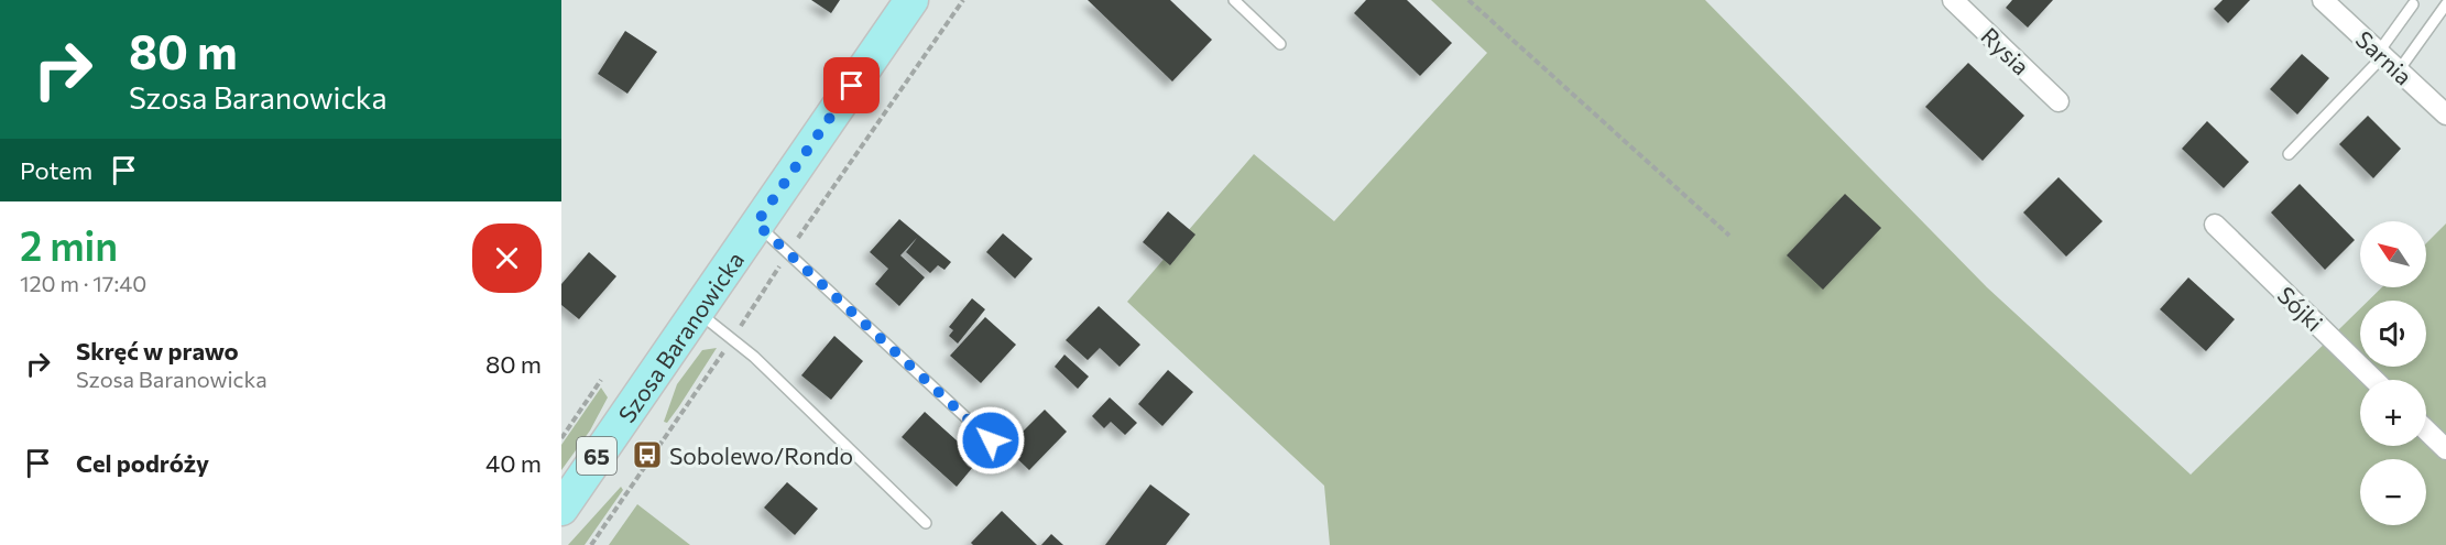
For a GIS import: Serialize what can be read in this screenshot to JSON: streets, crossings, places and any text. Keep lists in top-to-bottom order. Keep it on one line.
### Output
{"streets":{"main road":["Szosa Baranowicka","65"],"street":["Rysia","Sarnia","Sójki"]},"places":{"bus stop":["Sobolewo/Rondo"]},"north":"top left","page":{"turn":["80 m","Szosa Baranowicka"],"then":"Potem","heading":["2 min","120 m · 17:40"],"map_buttons":["+","−"],"list":[{"name":"Skręć w prawo","note":"Szosa Baranowicka","value":"80 m"},{"name":"Cel podróży","value":"40 m"}]}}
